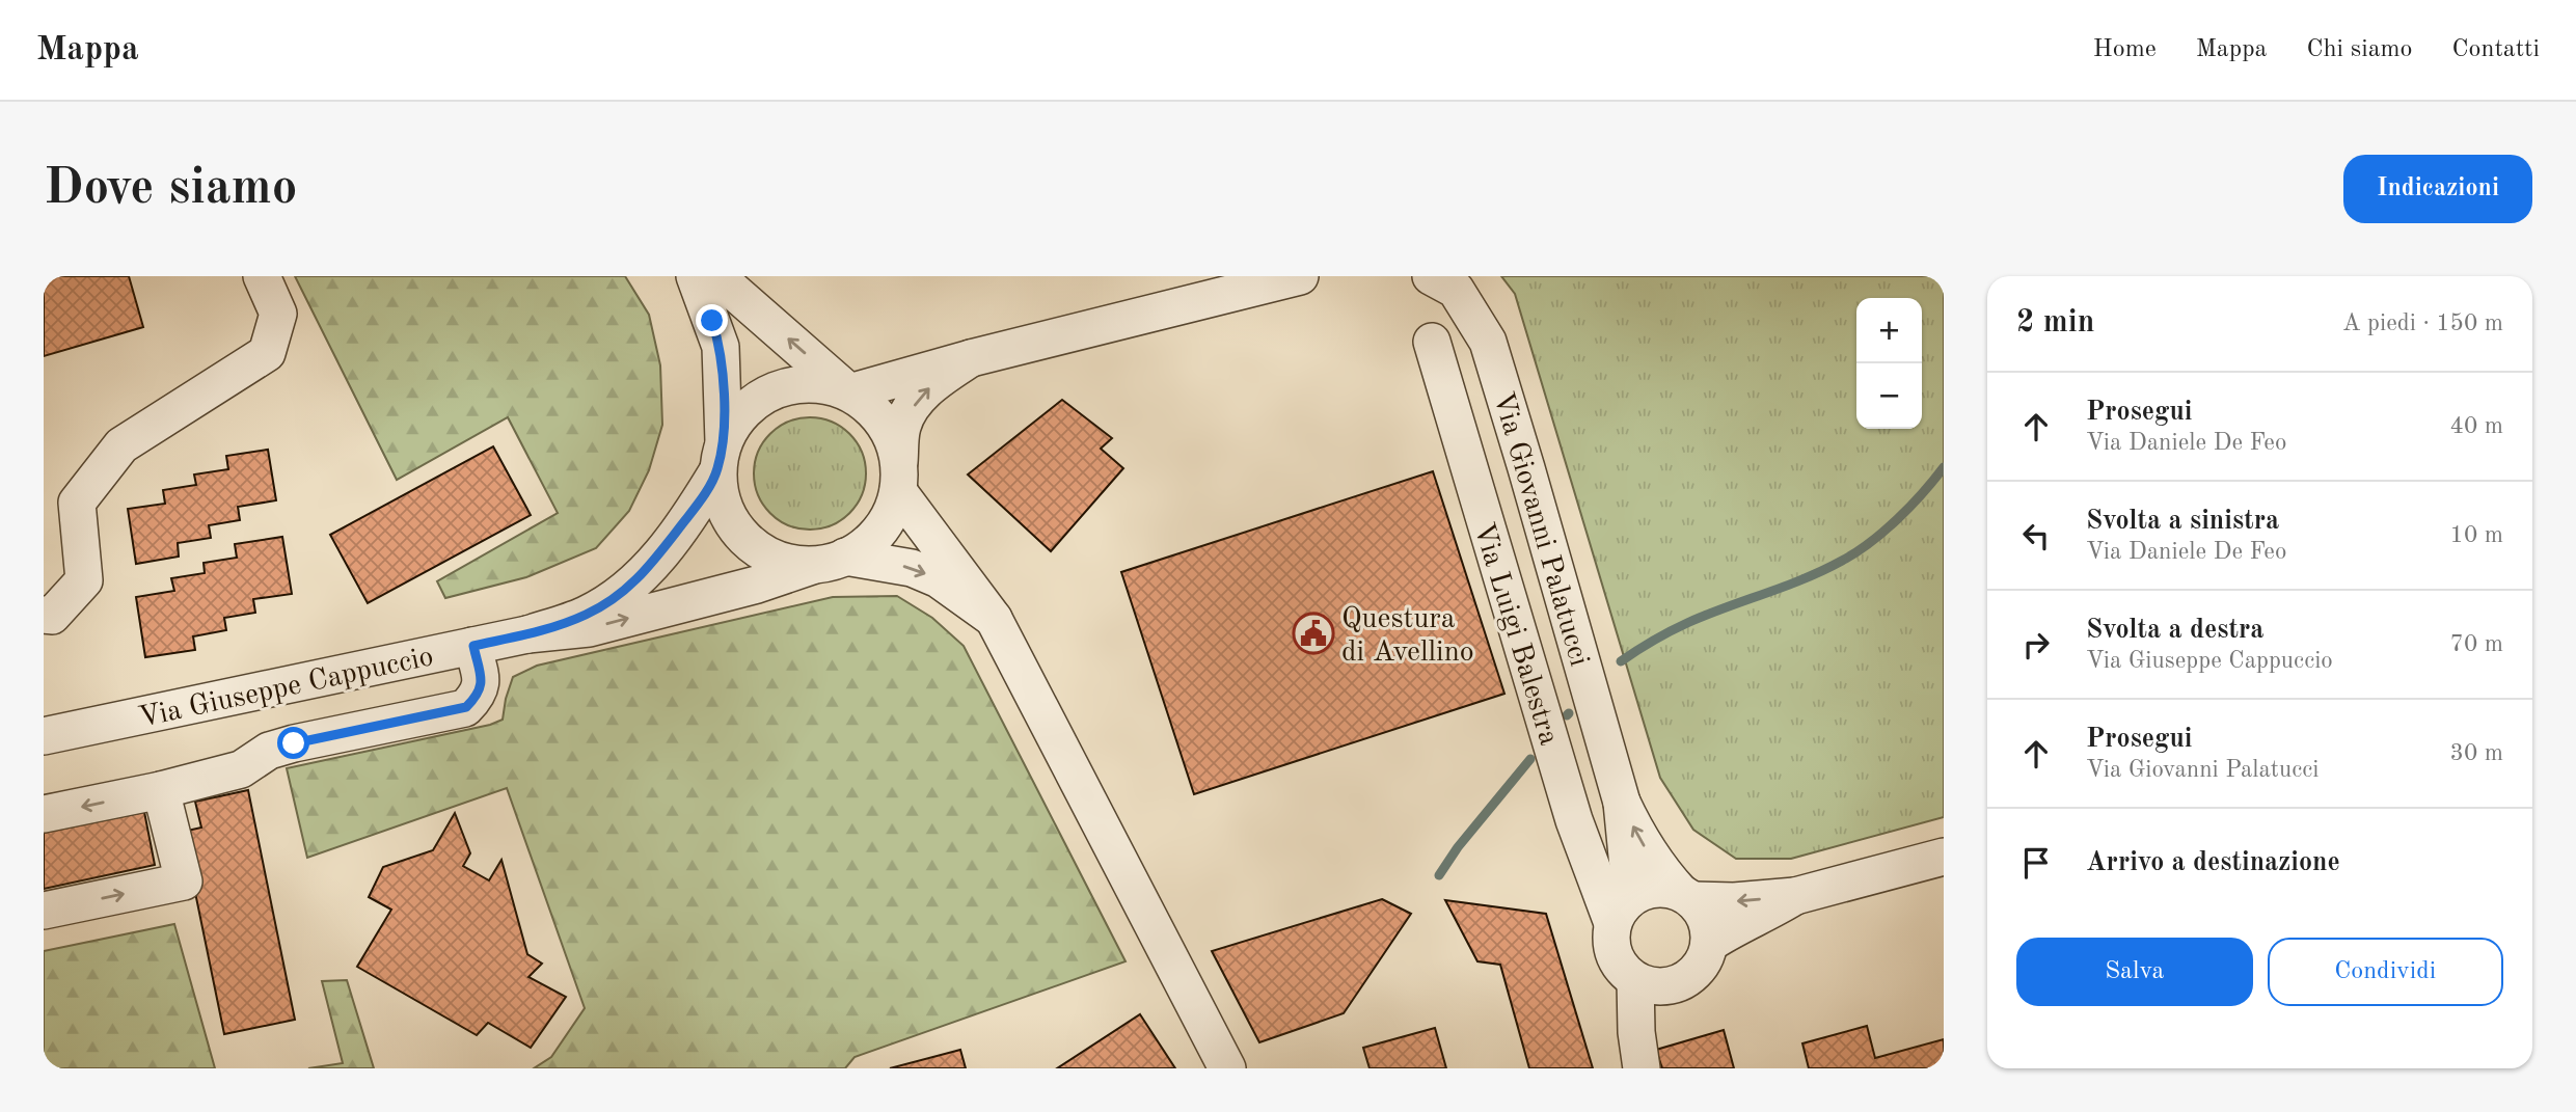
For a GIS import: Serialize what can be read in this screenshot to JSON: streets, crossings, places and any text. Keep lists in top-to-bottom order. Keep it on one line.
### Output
{"streets":{"street":["Via Giovanni Palatucci","Via Luigi Balestra","Via Giuseppe Cappuccio"]},"crossings":[["Via Giovanni Palatucci","Via Luigi Balestra"]],"places":{"public building":["Questura di Avellino"]},"page":{"header":"Mappa","nav":["Home","Mappa","Chi siamo","Contatti"],"buttons":["Indicazioni",["Salva","Condividi"]],"title":"Dove siamo","heading":["2 min","A piedi · 150 m"],"map_buttons":["+","−"],"list":[["Prosegui","Via Daniele De Feo","40 m"],["Svolta a sinistra","Via Daniele De Feo","10 m"],["Svolta a destra","Via Giuseppe Cappuccio","70 m"],["Prosegui","Via Giovanni Palatucci","30 m"],"Arrivo a destinazione"]}}
